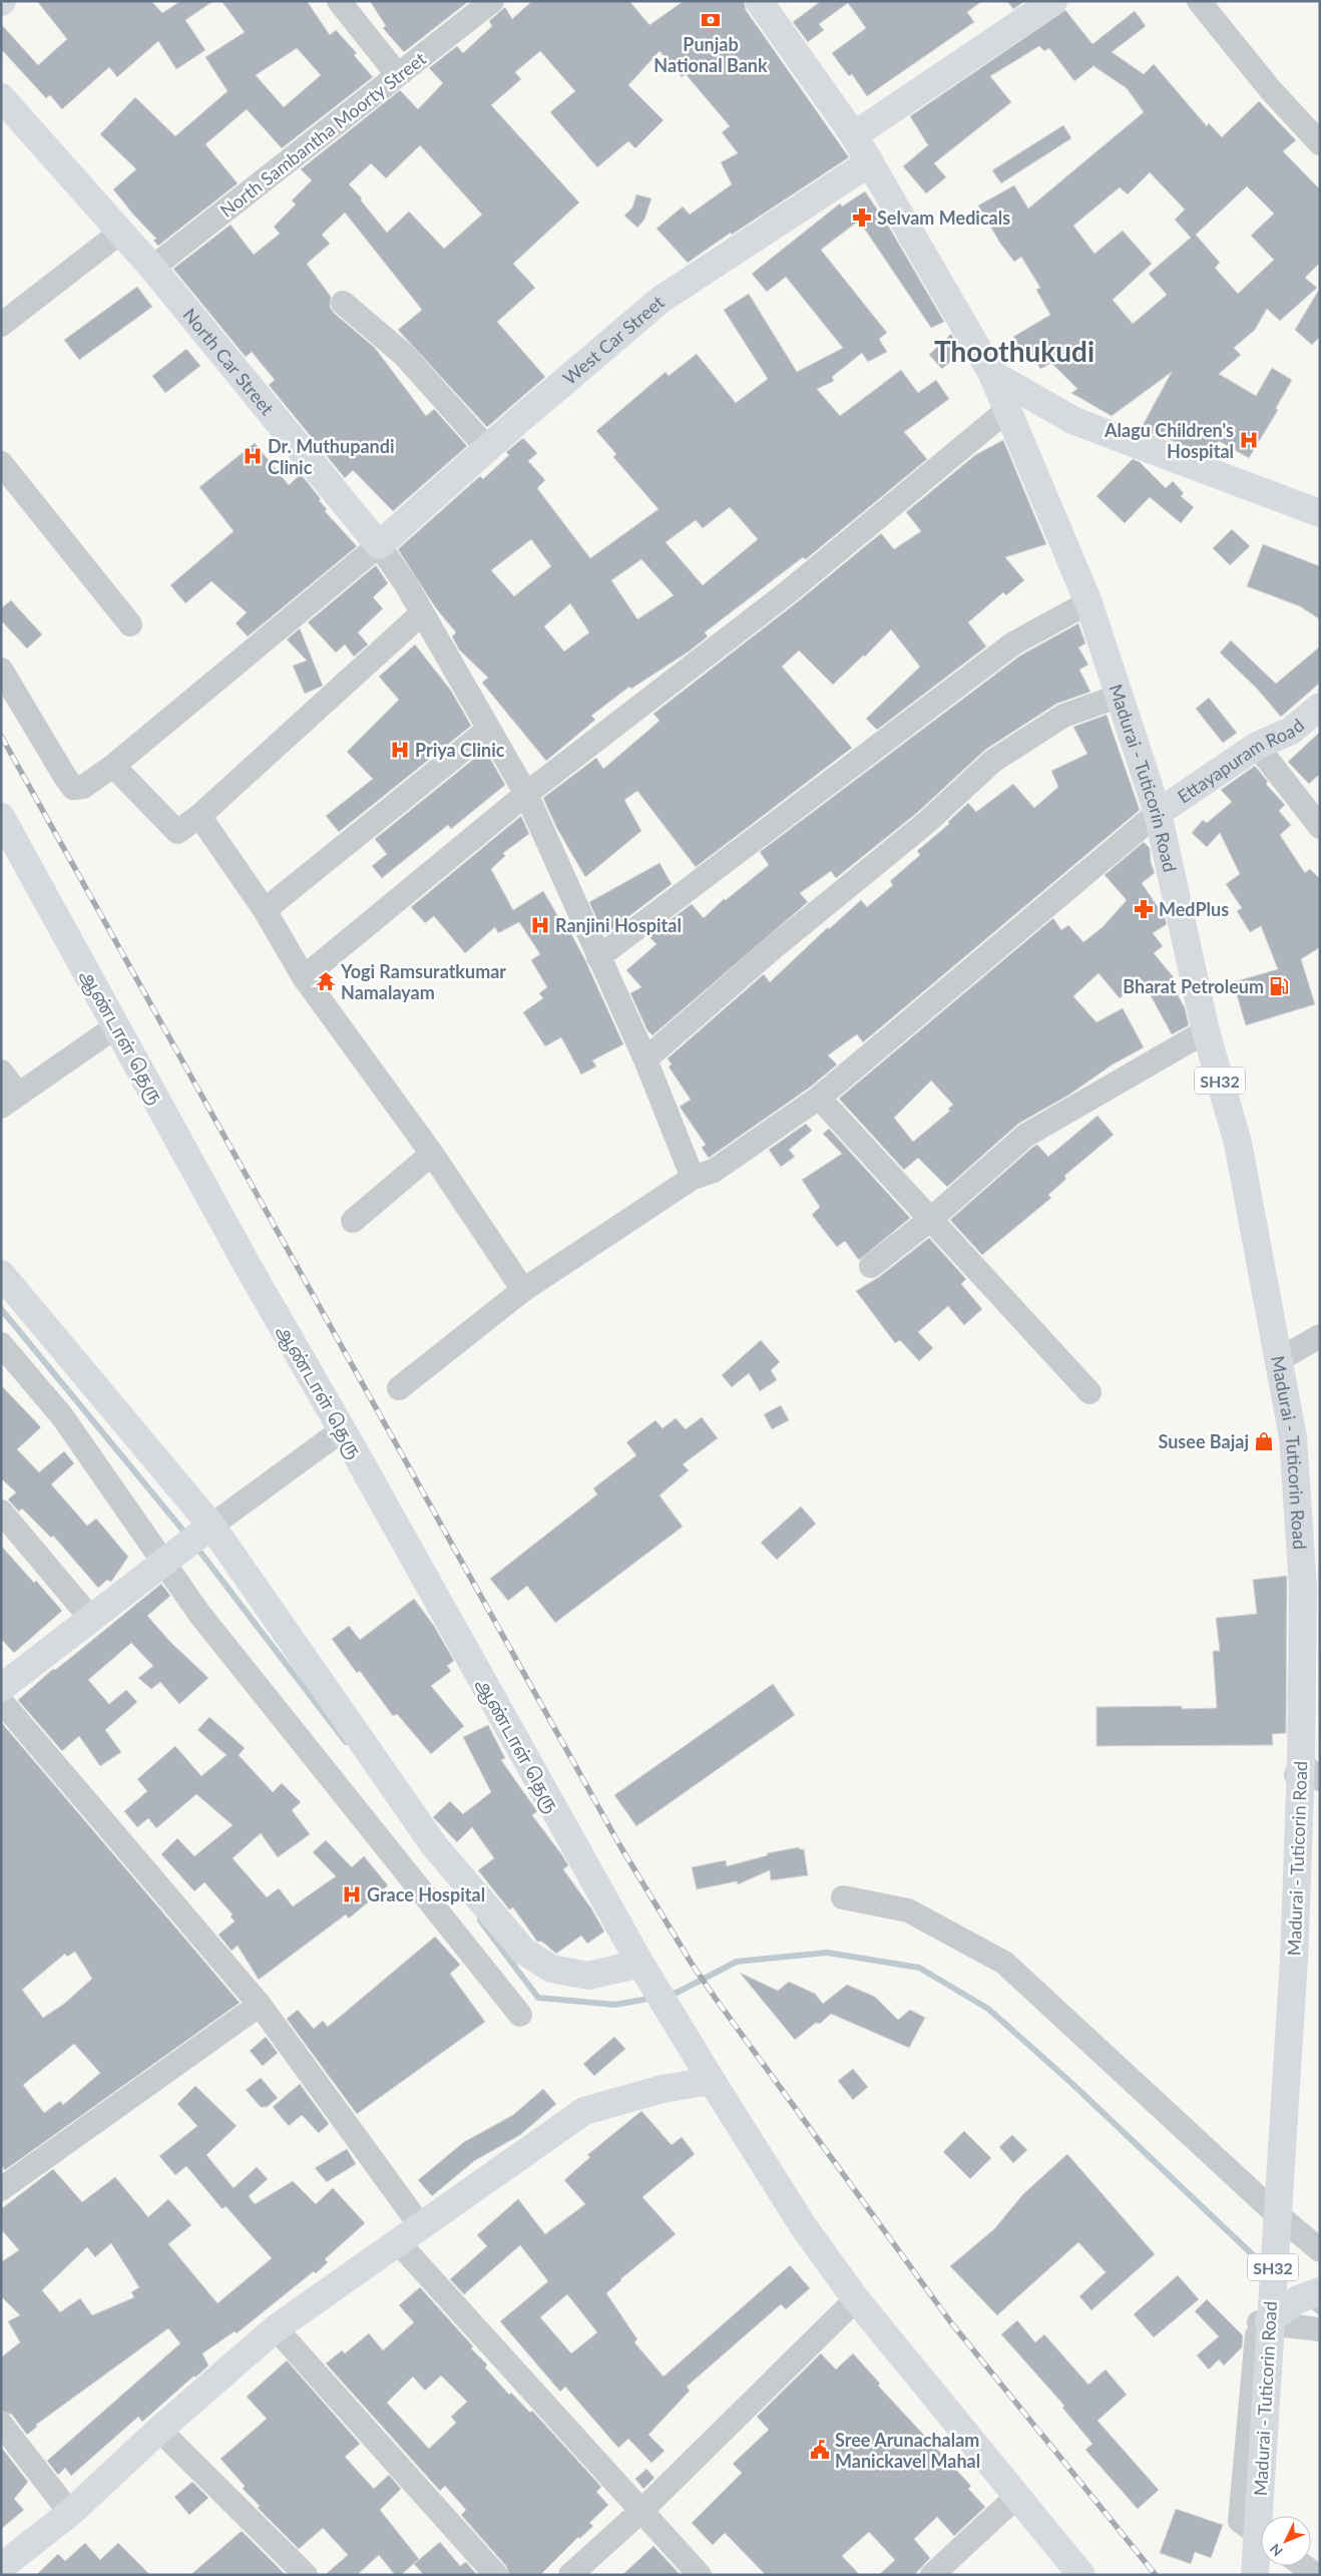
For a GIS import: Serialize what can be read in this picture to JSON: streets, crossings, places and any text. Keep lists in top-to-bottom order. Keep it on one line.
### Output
{"streets":{"street":["North Sambantha Moorty Street","West Car Street","North Car Street","Ettayapuram Road","Madurai - Tuticorin Road","ஆண்டாள் தெரு","SH32"]},"crossings":[["North Sambantha Moorty Street","North Car Street"],["West Car Street","North Car Street"],["West Car Street","Madurai - Tuticorin Road"],["Ettayapuram Road","Madurai - Tuticorin Road"]],"districts":["Thoothukudi"],"places":{"bank":["Punjab National Bank"],"pharmacy":["Selvam Medicals","MedPlus"],"hospital":["Alagu Children's Hospital","Dr. Muthupandi Clinic","Priya Clinic","Ranjini Hospital","Grace Hospital"],"temple":["Yogi Ramsuratkumar Namalayam"],"fuel station":["Bharat Petroleum"],"shop":["Susee Bajaj"],"public building":["Sree Arunachalam Manickavel Mahal"]},"north":"bottom left"}
